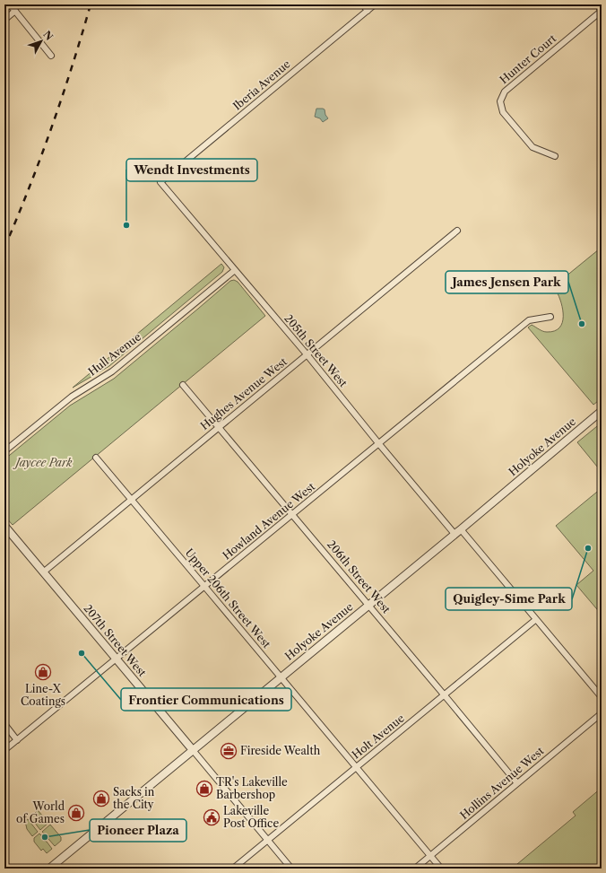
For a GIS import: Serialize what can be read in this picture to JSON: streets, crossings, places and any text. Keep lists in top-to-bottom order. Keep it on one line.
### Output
{"streets":{"street":["Hunter Court","Iberia Avenue","205th Street West","Hull Avenue","Hughes Avenue West","Holyoke Avenue","Howland Avenue West","206th Street West","Upper 206th Street West","207th Street West","Holt Avenue","Hollins Avenue West"]},"crossings":[["Iberia Avenue","205th Street West"],["205th Street West","Hull Avenue"],["205th Street West","Hughes Avenue West"],["205th Street West","Holyoke Avenue"],["205th Street West","Howland Avenue West"],["205th Street West","Holt Avenue"],["Hughes Avenue West","206th Street West"],["Hughes Avenue West","Upper 206th Street West"],["Hughes Avenue West","207th Street West"],["Holyoke Avenue","206th Street West"],["Holyoke Avenue","Upper 206th Street West"],["Holyoke Avenue","207th Street West"],["Howland Avenue West","206th Street West"],["Howland Avenue West","Upper 206th Street West"],["Howland Avenue West","207th Street West"],["206th Street West","Holt Avenue"],["206th Street West","Hollins Avenue West"],["Upper 206th Street West","Holt Avenue"],["Upper 206th Street West","Hollins Avenue West"],["207th Street West","Holt Avenue"]],"parks":["Jaycee Park"],"places":{"other":["Wendt Investments","James Jensen Park","Quigley-Sime Park","Frontier Communications","Pioneer Plaza"],"shop":["Line-X Coatings","TR's Lakeville Barbershop","Sacks in the City","World of Games"],"office":["Fireside Wealth"],"public building":["Lakeville Post Office"]},"north":"top right"}
